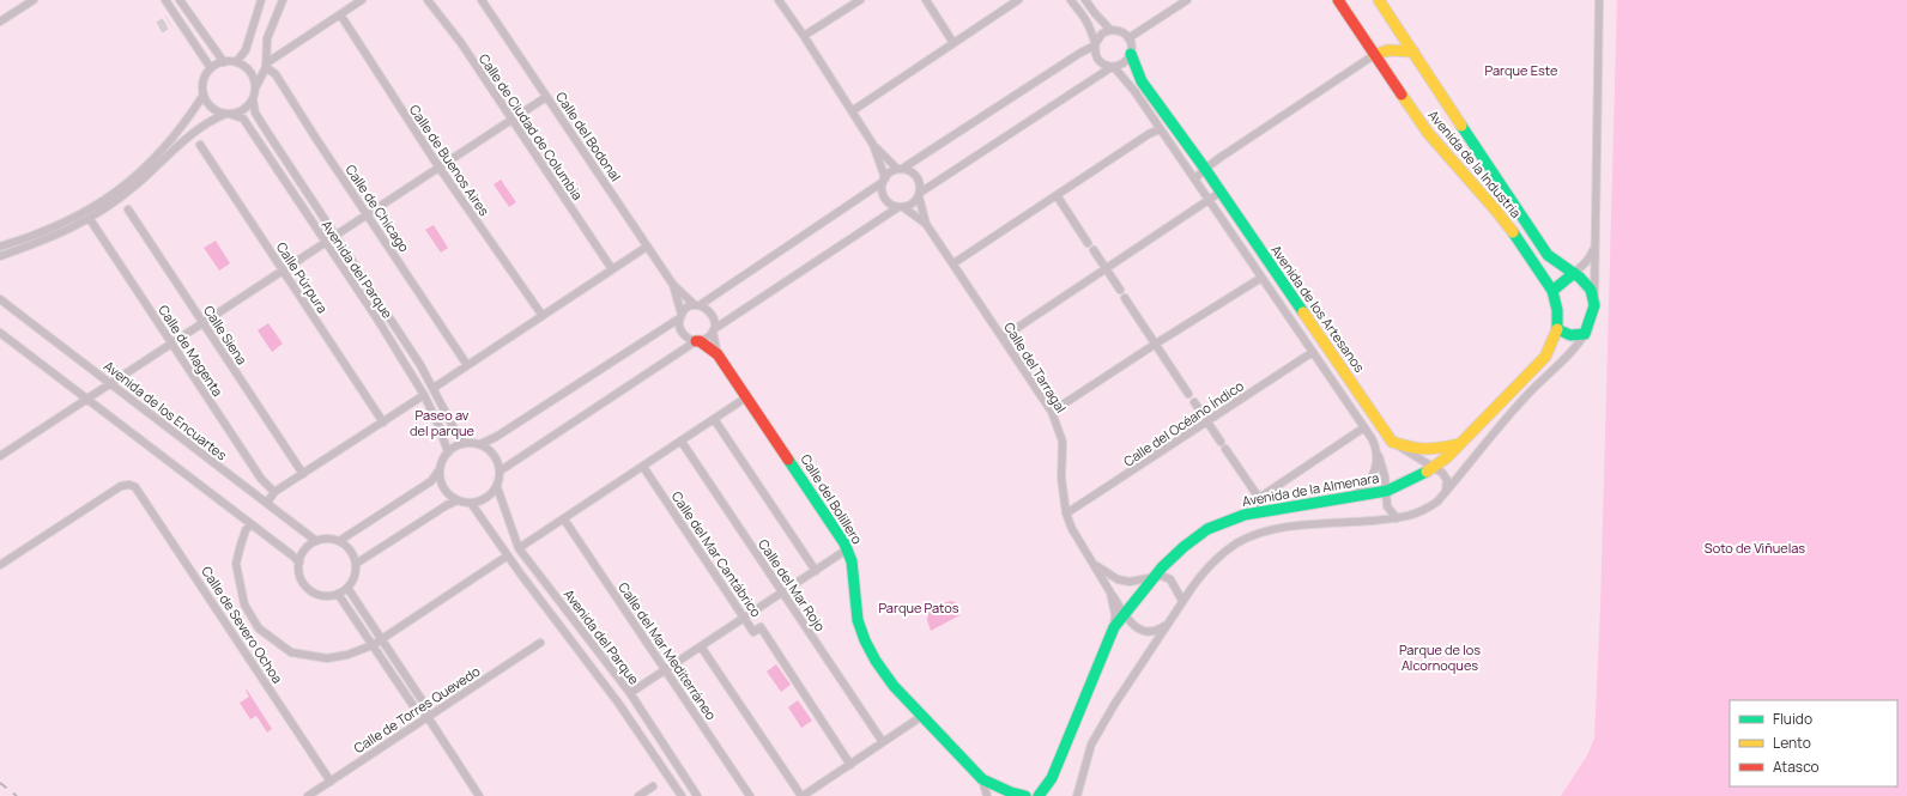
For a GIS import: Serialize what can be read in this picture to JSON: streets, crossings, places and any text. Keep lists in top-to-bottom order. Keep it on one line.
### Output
{"streets":{"street":["Calle de Ciudad de Columbia","Calle del Bodonal","Calle de Buenos Aires","Avenida de la Industria","Calle de Chicago","Avenida del Parque","Calle Púrpura","Avenida de los Artesanos","Calle Siena","Calle de Magenta","Calle del Tarragal","Avenida de los Encuartes","Calle del Océano Índico","Avenida de la Almenara","Calle del Bolillero","Calle del Mar Cantábrico","Calle del Mar Rojo","Calle de Severo Ochoa","Calle del Mar Mediterráneo","Calle de Torres Quevedo"]},"crossings":[["Avenida de los Artesanos","Calle del Océano Índico"],["Avenida de los Artesanos","Avenida de la Almenara"],["Calle del Tarragal","Calle del Océano Índico"],["Calle del Tarragal","Avenida de la Almenara"],["Calle de Severo Ochoa","Calle de Torres Quevedo"]],"parks":["Parque Este","Paseo av del parque","Soto de Viñuelas","Parque Patos","Parque de los Alcornoques"],"legend":["Fluido","Lento","Atasco"]}
